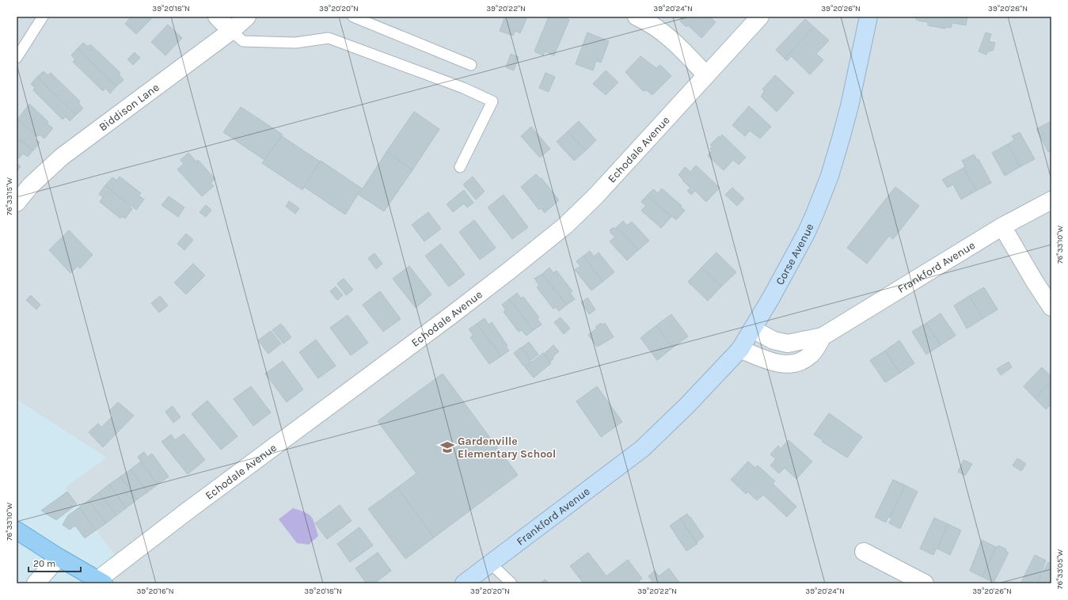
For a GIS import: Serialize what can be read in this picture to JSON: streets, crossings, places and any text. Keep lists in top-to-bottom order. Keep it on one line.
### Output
{"streets":{"main road":["Corse Avenue","Frankford Avenue"],"street":["Biddison Lane","Echodale Avenue"]},"crossings":[["Corse Avenue","Frankford Avenue"]],"places":{"school or university":["Gardenville Elementary School"]},"scale_bar":"20 m","coordinates":["39°20'18\"N","39°20'20\"N","39°20'22\"N","39°20'24\"N","39°20'26\"N","39°20'28\"N","76°33'15\"W","76°33'10\"W","76°33'05\"W","39°20'16\"N"]}
